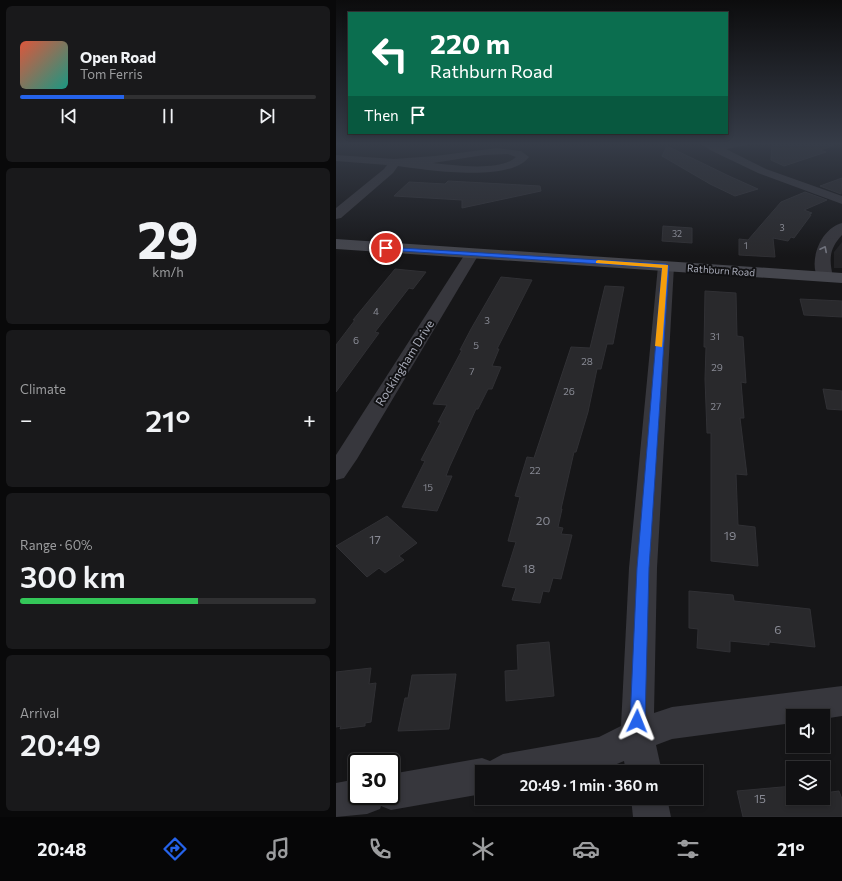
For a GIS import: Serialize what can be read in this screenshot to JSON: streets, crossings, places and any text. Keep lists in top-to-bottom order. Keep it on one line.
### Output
{"streets":{"street":["Rathburn Road","Rockingham Drive"]},"crossings":[["Rathburn Road","Rockingham Drive"]],"house_numbers":["3","32","1","4","3","31","6","5","28","29","7","26","27","22","15","20","19","17","18","6","15"],"page":{"turn":["220 m","Rathburn Road"],"song":["Open Road","Tom Ferris"],"then":"Then","tile":[["29","km/h"],"Climate",["Range · 60%","300 km"],["Arrival","20:49"]],"heat":["−","21°","+"],"limit":"30","trip":"20:49 · 1 min · 360 m","tabs":["20:48","21°"]}}
